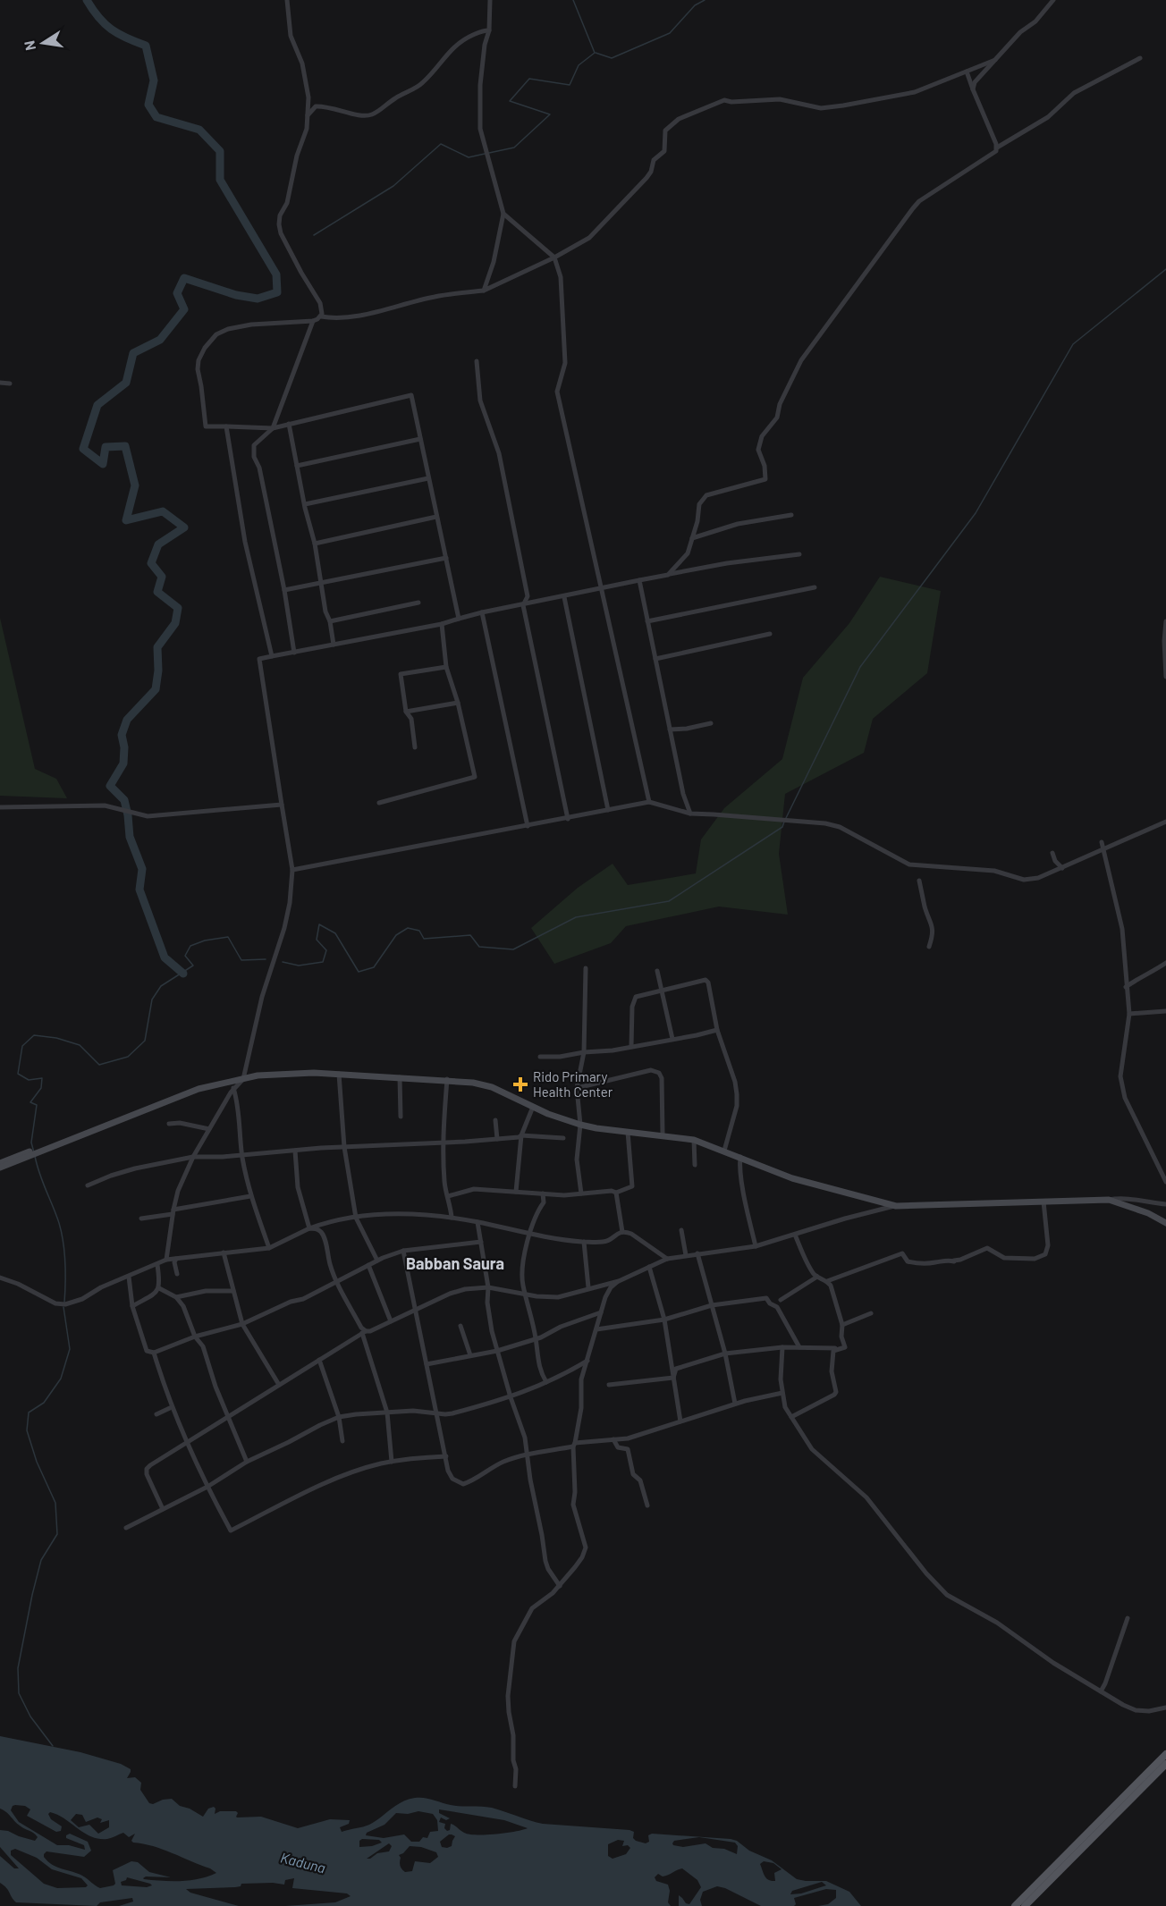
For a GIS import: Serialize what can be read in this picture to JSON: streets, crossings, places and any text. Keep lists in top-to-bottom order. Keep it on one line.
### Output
{"districts":["Babban Saura"],"water":["Kaduna"],"places":{"health":["Rido Primary Health Center"]},"north":"left"}
